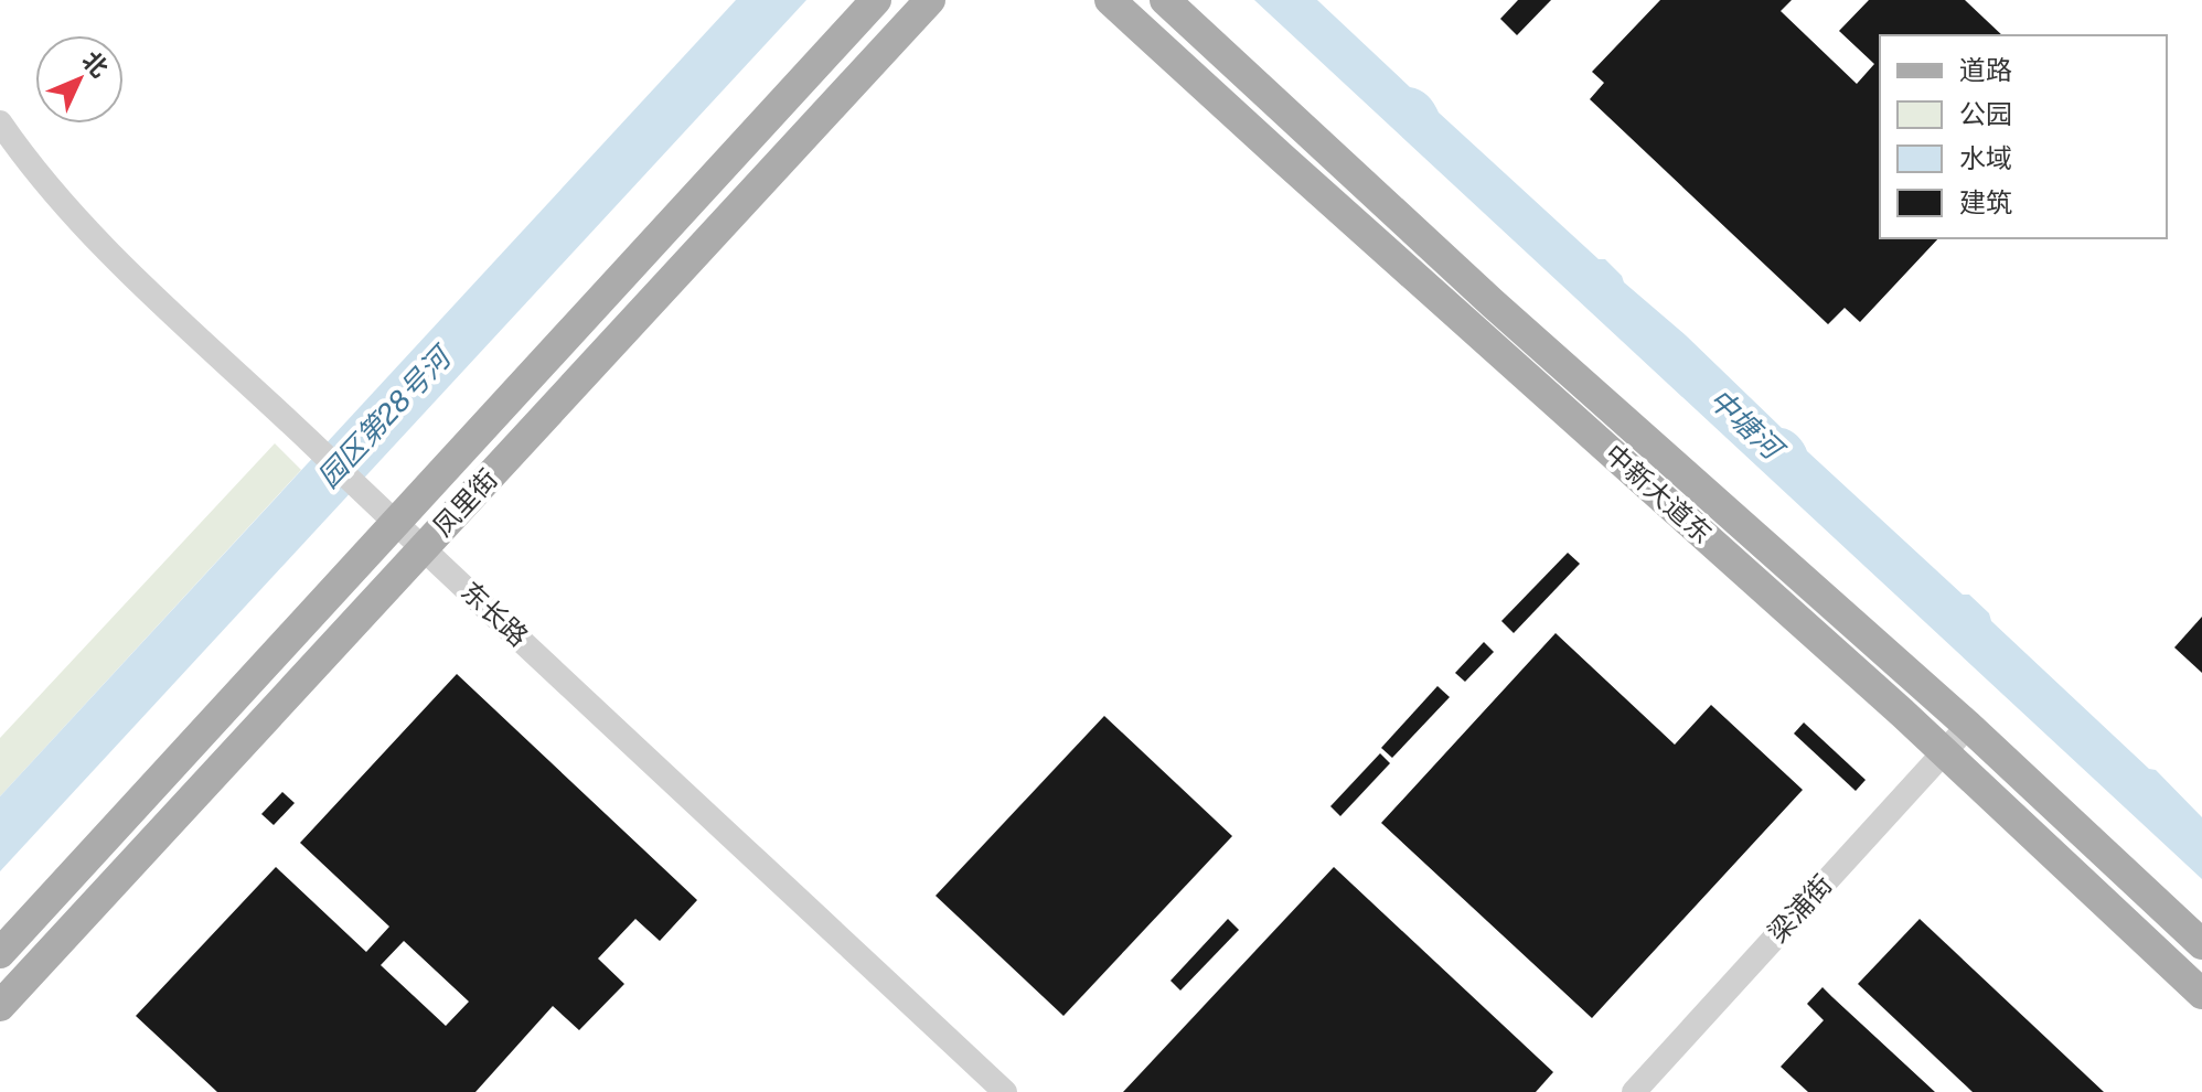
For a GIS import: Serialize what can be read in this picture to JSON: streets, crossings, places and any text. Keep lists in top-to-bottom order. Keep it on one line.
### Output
{"streets":{"main road":["中新大道东","凤里街"],"street":["东长路","梁浦街"]},"crossings":[["中新大道东","梁浦街"],["凤里街","东长路"]],"water":["园区第28号河","中塘河"],"legend":["道路","公园","水域","建筑"],"north":"top right"}
